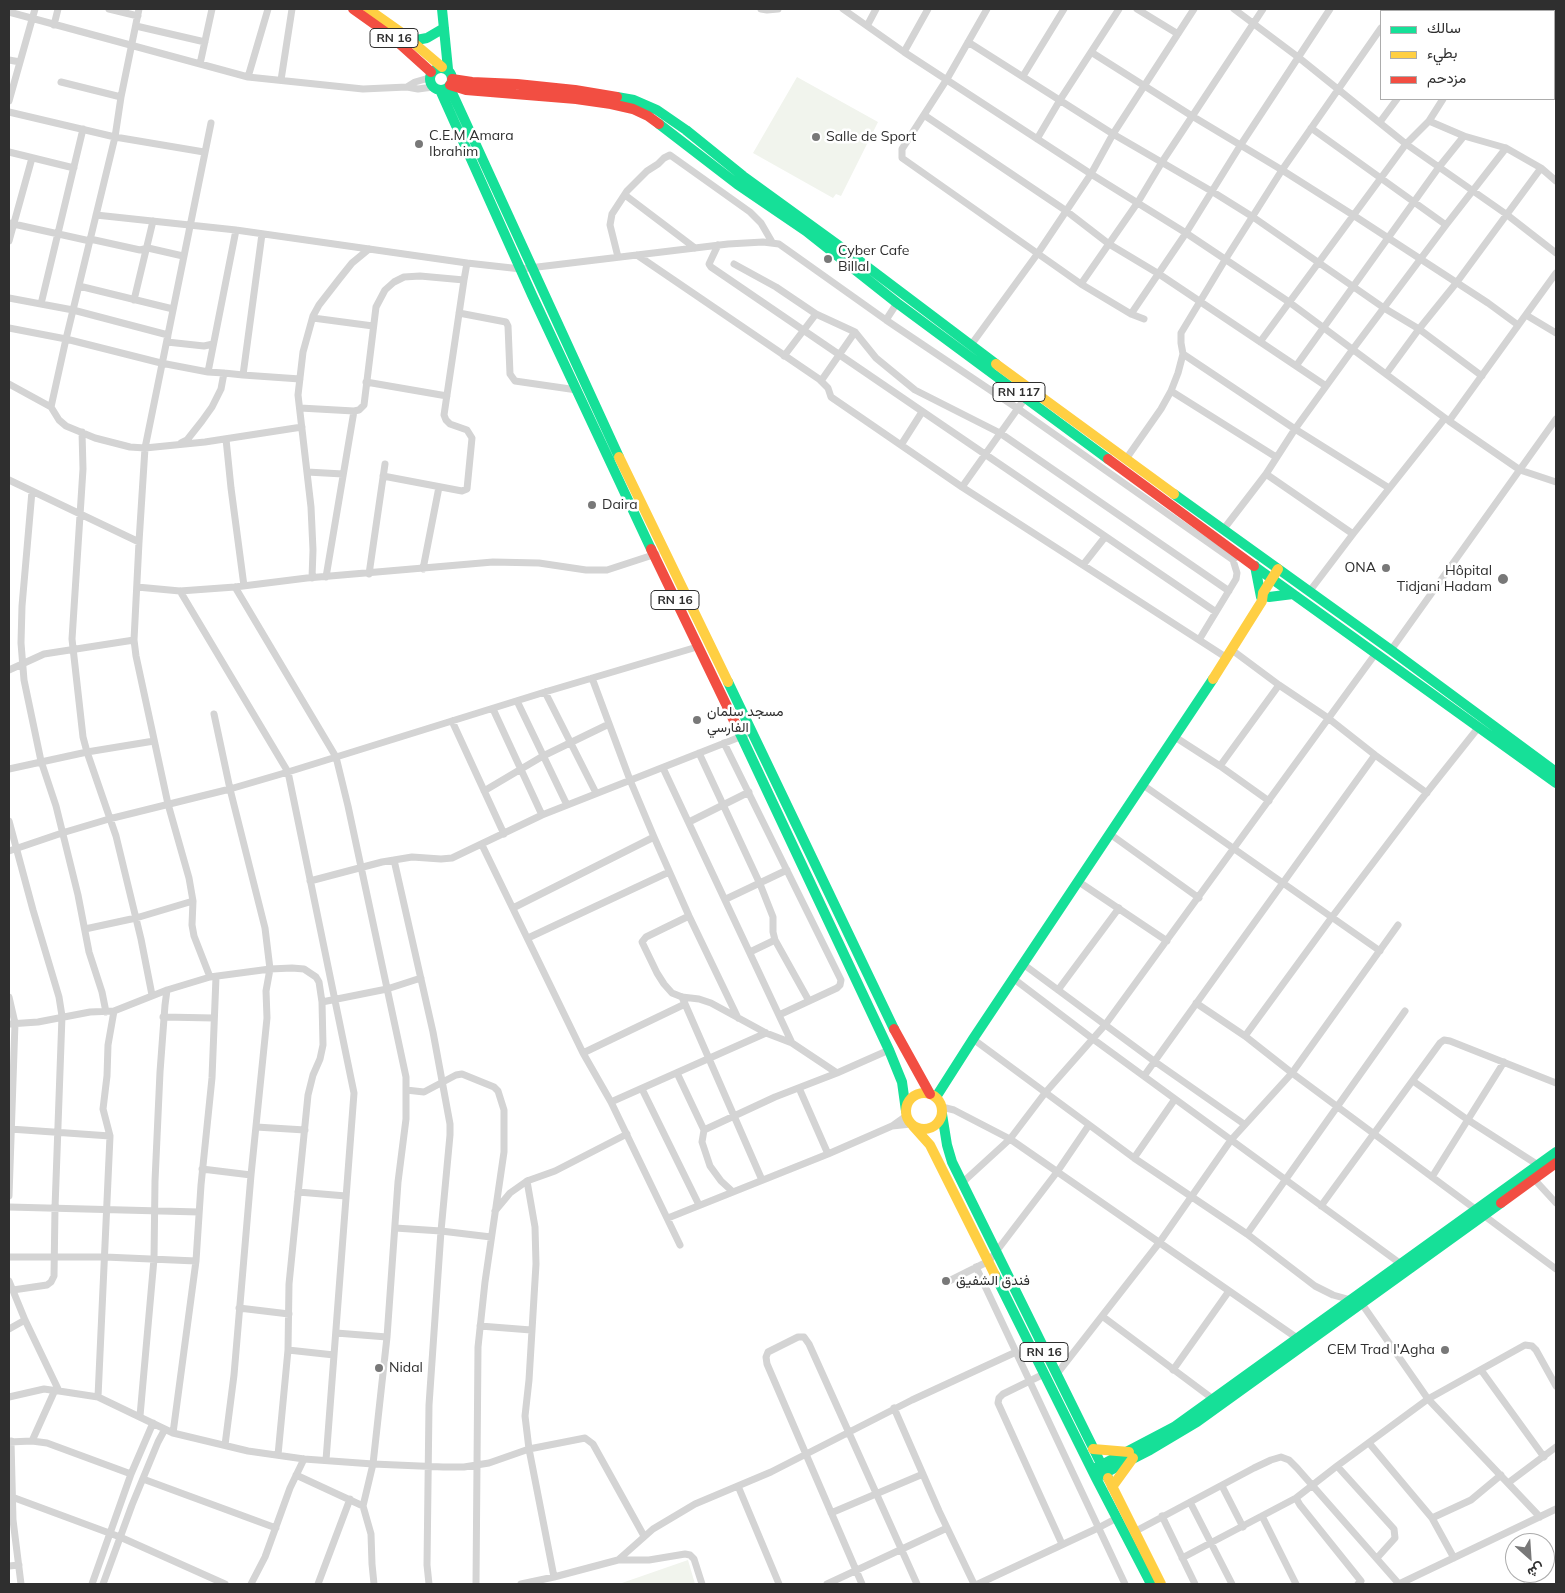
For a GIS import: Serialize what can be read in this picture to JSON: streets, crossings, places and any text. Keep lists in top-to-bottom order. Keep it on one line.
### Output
{"streets":{"main road":["RN 16","RN 117"]},"crossings":[["RN 16","RN 117"]],"places":["Salle de Sport","C.E.M Amara Ibrahim","Cyber Cafe Billal","Daira","ONA","Hôpital Tidjani Hadam","مسجد سلمان الفارسي","فندق الشفيق","CEM Trad l'Agha","Nidal"],"legend":["سالك","بطيء","مزدحم"],"north":"bottom right"}
